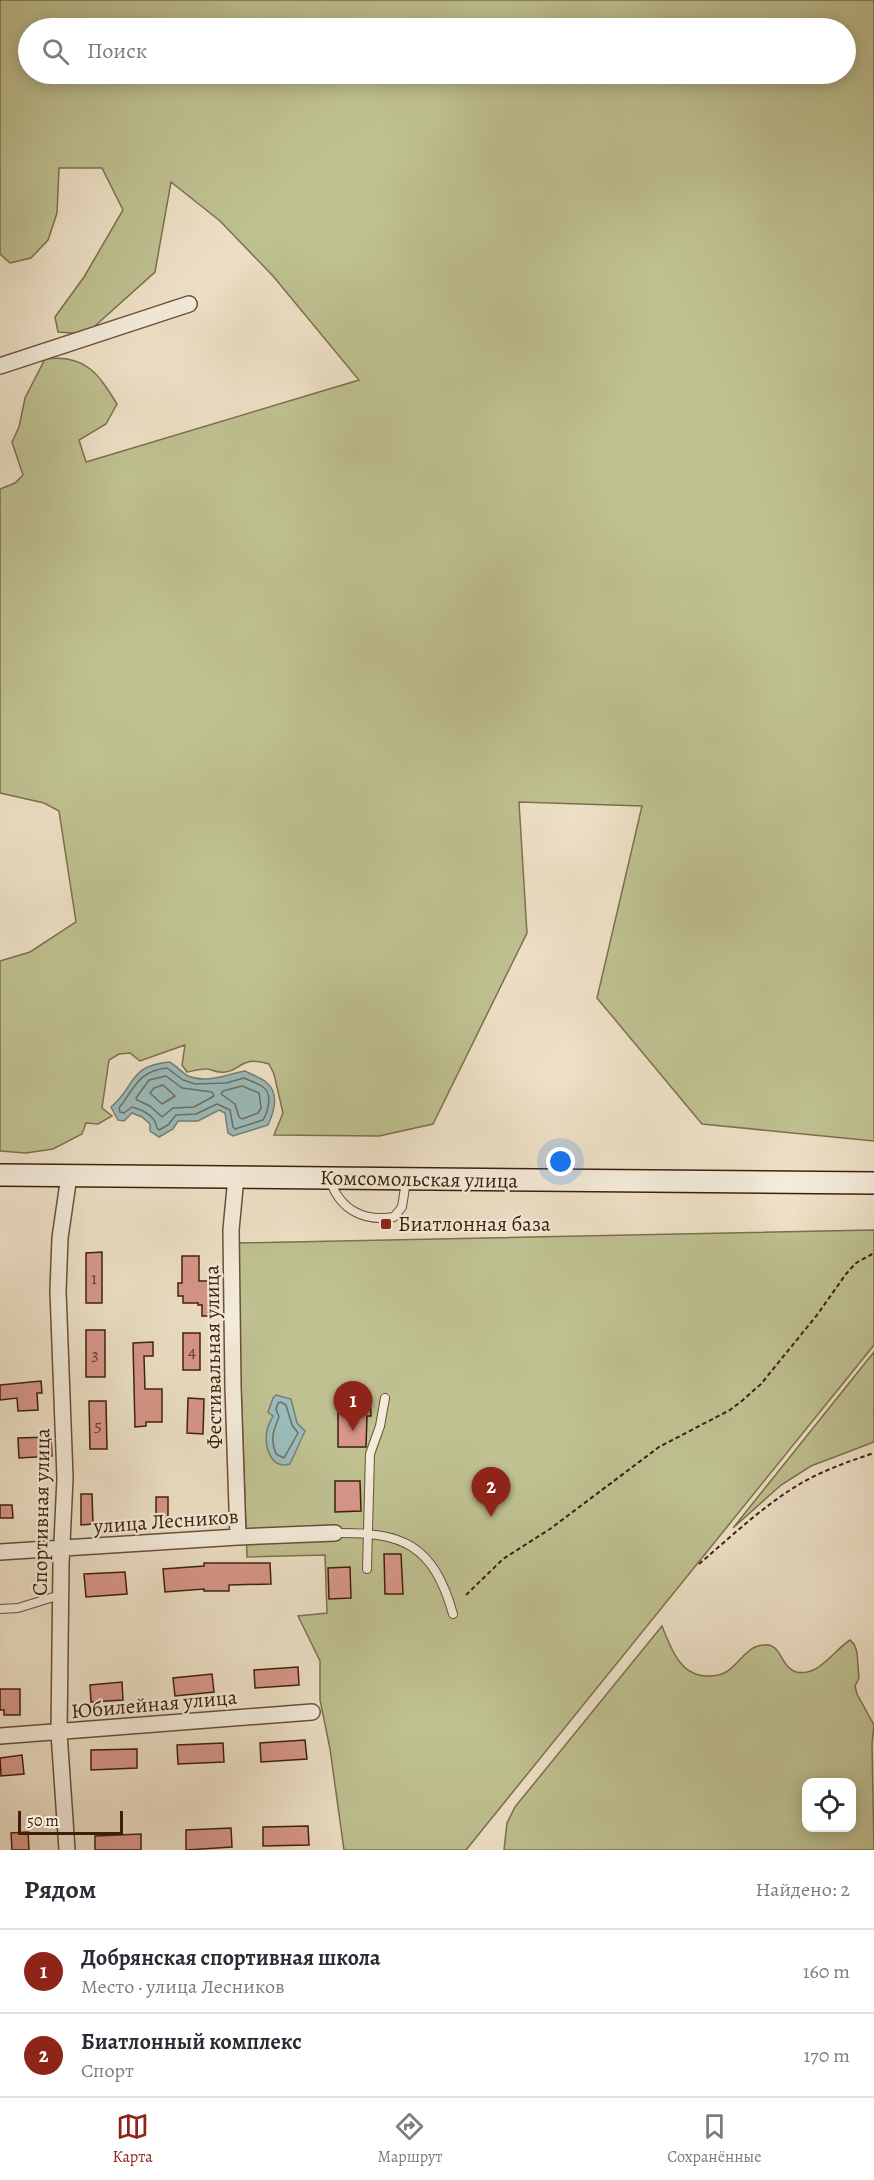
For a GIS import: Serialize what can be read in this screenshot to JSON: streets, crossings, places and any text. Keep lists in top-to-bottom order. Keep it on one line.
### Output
{"streets":{"main road":["Комсомольская улица"],"street":["Фестивальная улица","Спортивная улица","улица Лесников","Юбилейная улица"]},"crossings":[["Комсомольская улица","Фестивальная улица"],["Комсомольская улица","Спортивная улица"],["Фестивальная улица","улица Лесников"],["Спортивная улица","улица Лесников"],["Спортивная улица","Юбилейная улица"]],"places":{"transit":["Биатлонная база"]},"house_numbers":["1","4","3","5"],"scale_bar":"50 m","page":{"search":"Поиск","pins":["1","2"],"scale":"50 m","heading":["Рядом","Найдено: 2"],"list":[{"mark":"1","name":"Добрянская спортивная школа","note":"Место · улица Лесников","value":"160 m"},{"mark":"2","name":"Биатлонный комплекс","note":"Спорт","value":"170 m"}],"nav":["Карта","Маршрут","Сохранённые"]}}
